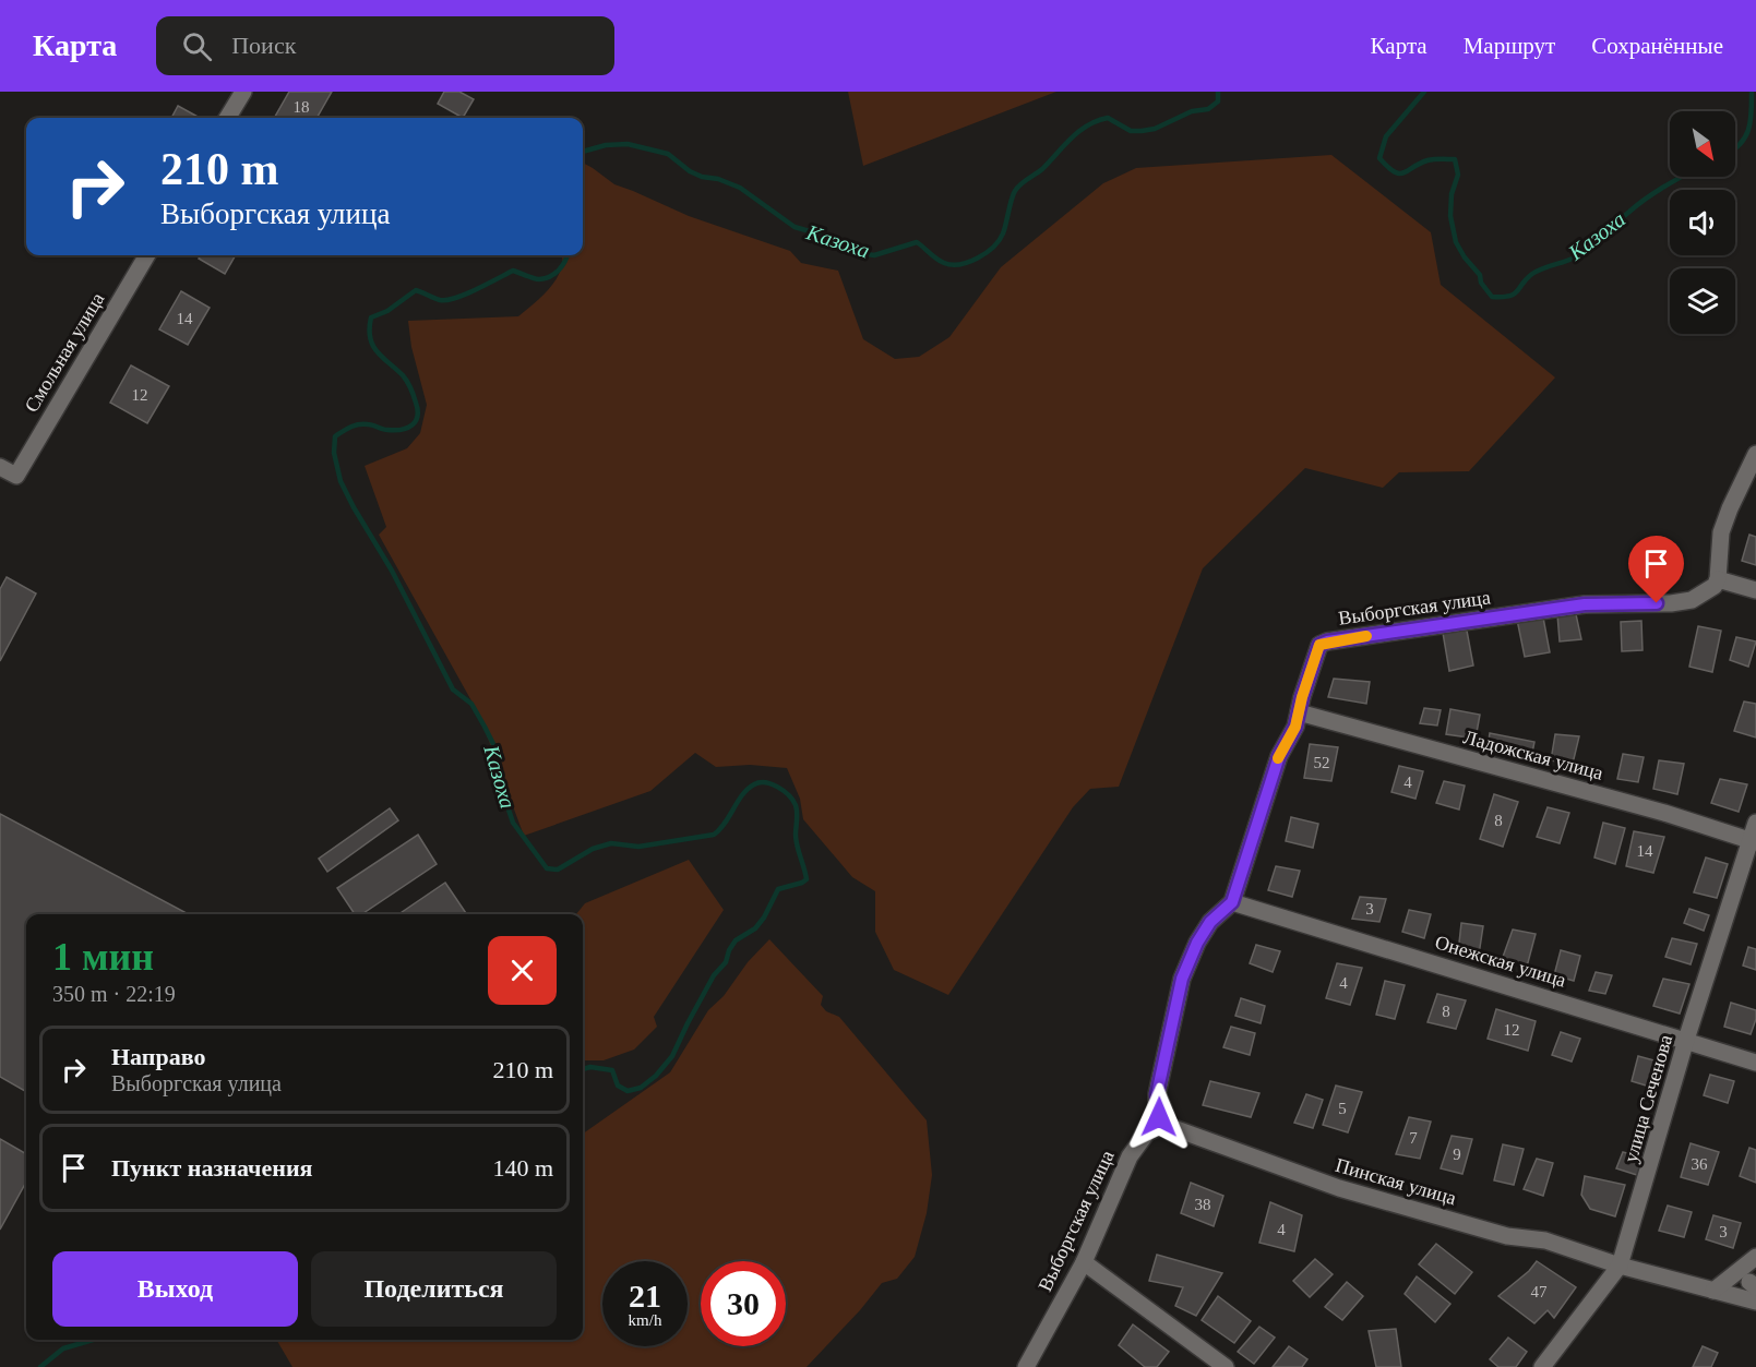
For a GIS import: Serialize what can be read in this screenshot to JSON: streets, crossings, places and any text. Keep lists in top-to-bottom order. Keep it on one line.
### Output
{"streets":{"street":["Смольная улица","Выборгская улица","Ладожская улица","Онежская улица","улица Сеченова","Пинская улица"]},"crossings":[["Выборгская улица","Ладожская улица"],["Выборгская улица","Онежская улица"],["Выборгская улица","Пинская улица"],["Ладожская улица","улица Сеченова"],["Онежская улица","улица Сеченова"],["улица Сеченова","Пинская улица"]],"water":["Казоха"],"house_numbers":["18","14","12","52","4","8","14","3","4","8","12","5","7","9","36","38","4","3","47"],"north":"bottom right","page":{"header":"Карта","search":"Поиск","nav":["Карта","Маршрут","Сохранённые"],"turn":["210 m","Выборгская улица"],"heading":["1 мин","350 m · 22:19"],"list":[{"name":"Направо","note":"Выборгская улица","value":"210 m"},{"name":"Пункт назначения","value":"140 m"}],"buttons":["Выход","Поделиться"],"speed":"21 km/h","limit":"30"}}
